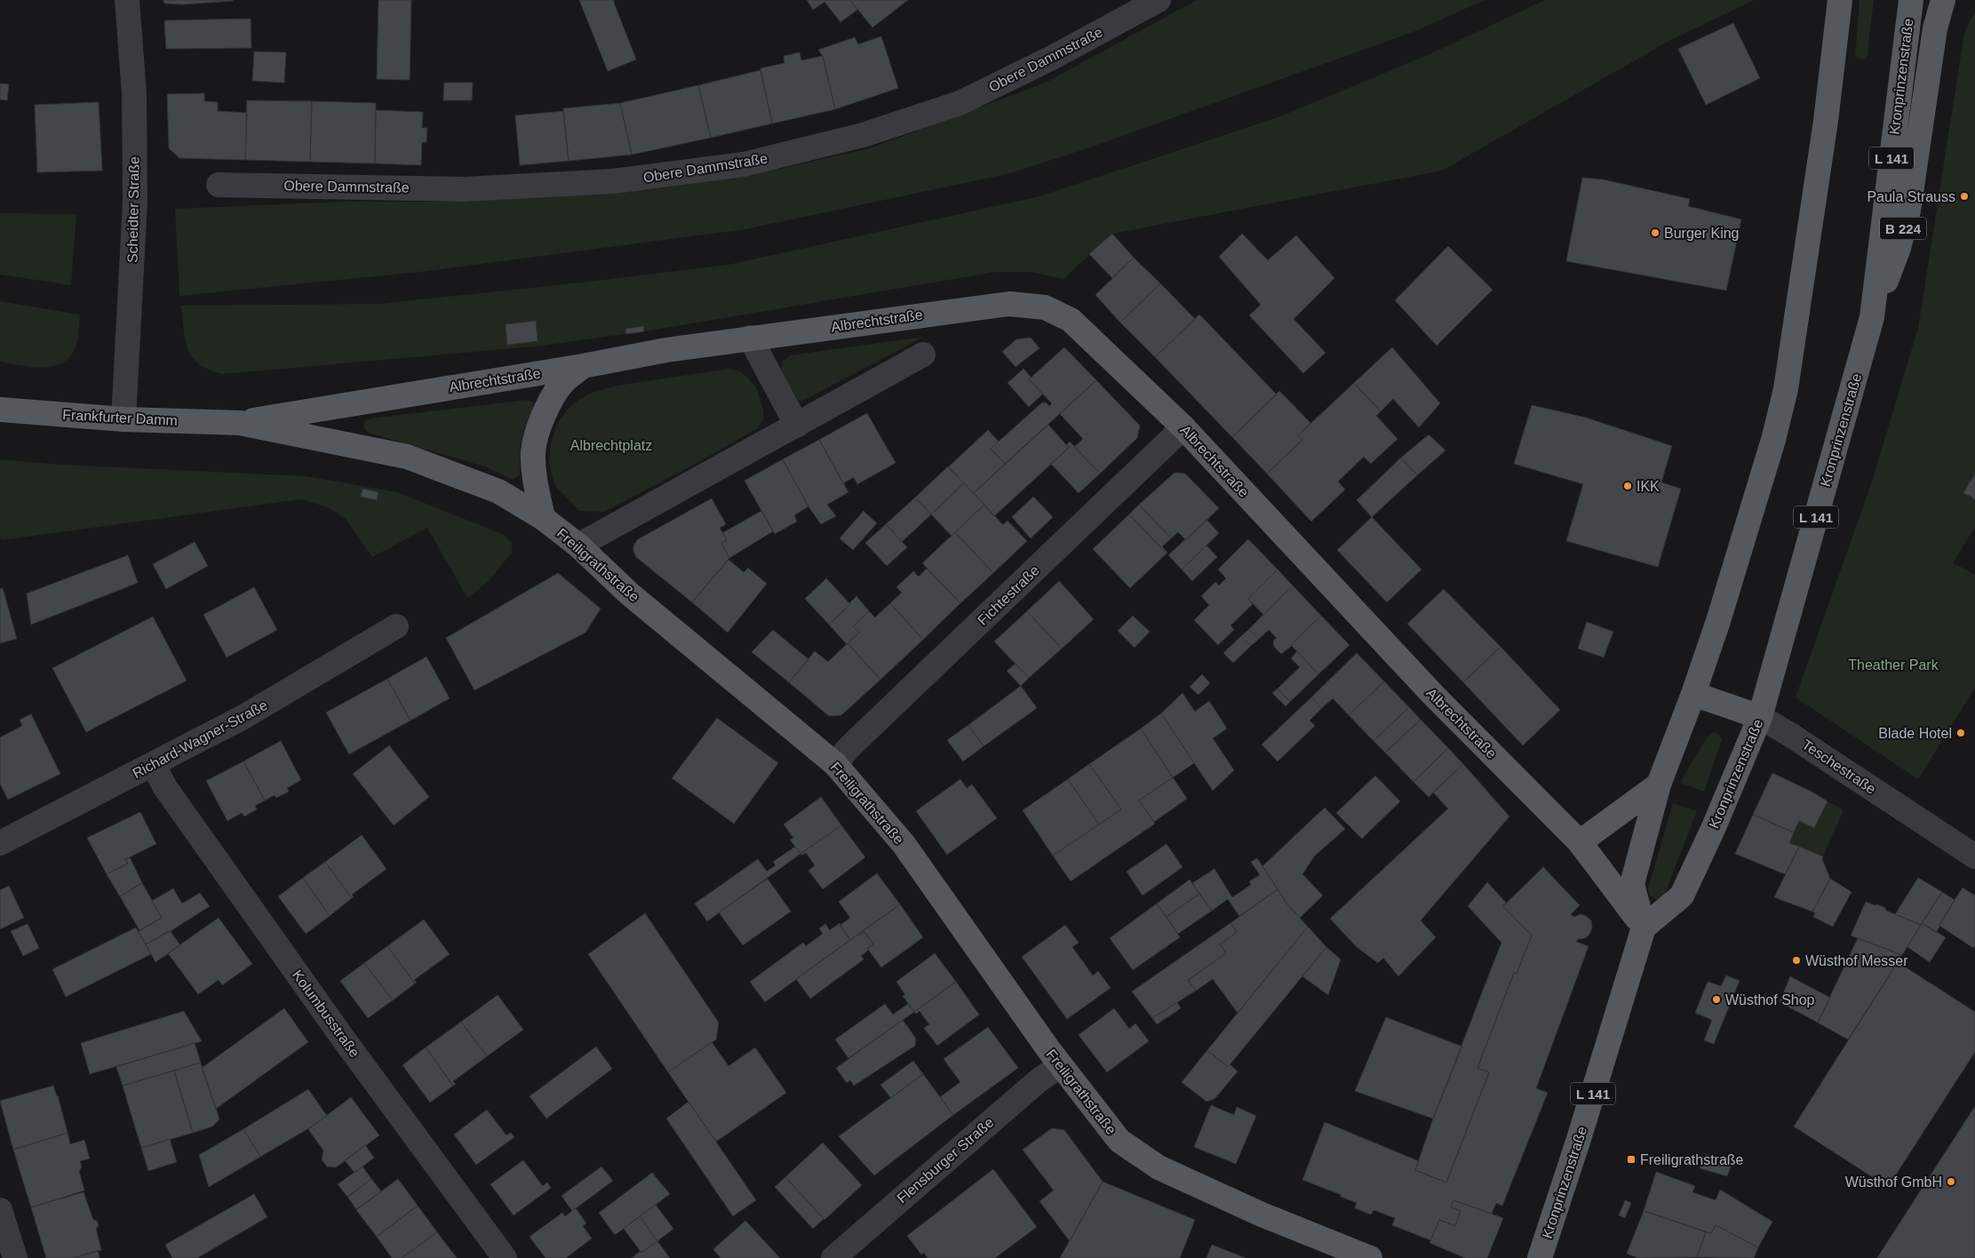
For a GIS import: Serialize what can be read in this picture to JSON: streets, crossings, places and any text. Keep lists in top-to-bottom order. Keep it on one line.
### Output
{"streets":{"main road":["Kronprinzenstraße","L 141","B 224","Albrechtstraße","Frankfurter Damm","Freiligrathstraße","Teschestraße"],"street":["Obere Dammstraße","Scheidter Straße","Fichtestraße","Richard-Wagner-Straße","Kolumbusstraße","Flensburger Straße"]},"crossings":[["Kronprinzenstraße","B 224"],["Kronprinzenstraße","Albrechtstraße"],["Kronprinzenstraße","Teschestraße"],["Scheidter Straße","Frankfurter Damm"],["Albrechtstraße","Frankfurter Damm"],["Albrechtstraße","Freiligrathstraße"],["Albrechtstraße","Fichtestraße"],["Frankfurter Damm","Freiligrathstraße"],["Freiligrathstraße","Fichtestraße"],["Freiligrathstraße","Flensburger Straße"],["Richard-Wagner-Straße","Kolumbusstraße"]],"parks":["Albrechtplatz","Theather Park"],"places":{"other":["Paula Strauss","Burger King","IKK","Blade Hotel","Wüsthof Messer","Wüsthof Shop","Wüsthof GmbH"],"transit":["Freiligrathstraße"]}}
